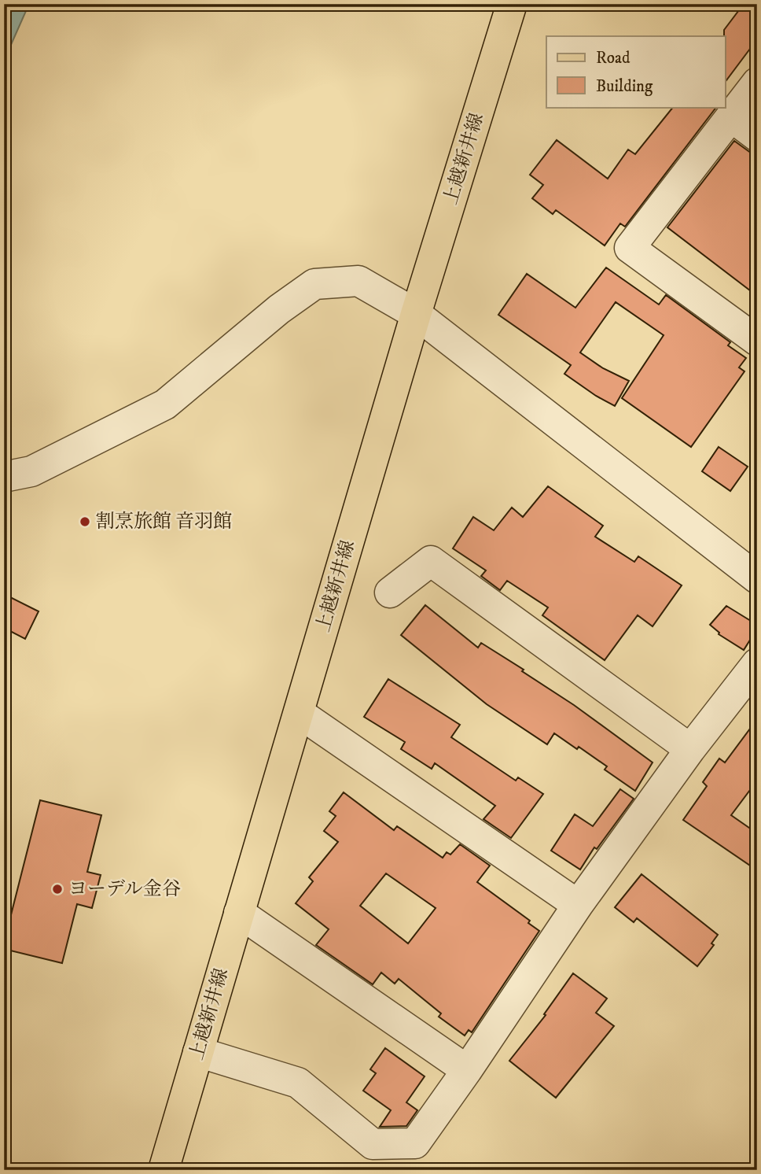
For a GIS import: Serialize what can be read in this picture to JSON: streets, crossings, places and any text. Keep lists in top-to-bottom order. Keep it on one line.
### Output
{"streets":{"main road":["上越新井線"]},"places":["割烹旅館 音羽館","ヨーデル金谷"],"legend":["Road","Building"]}
